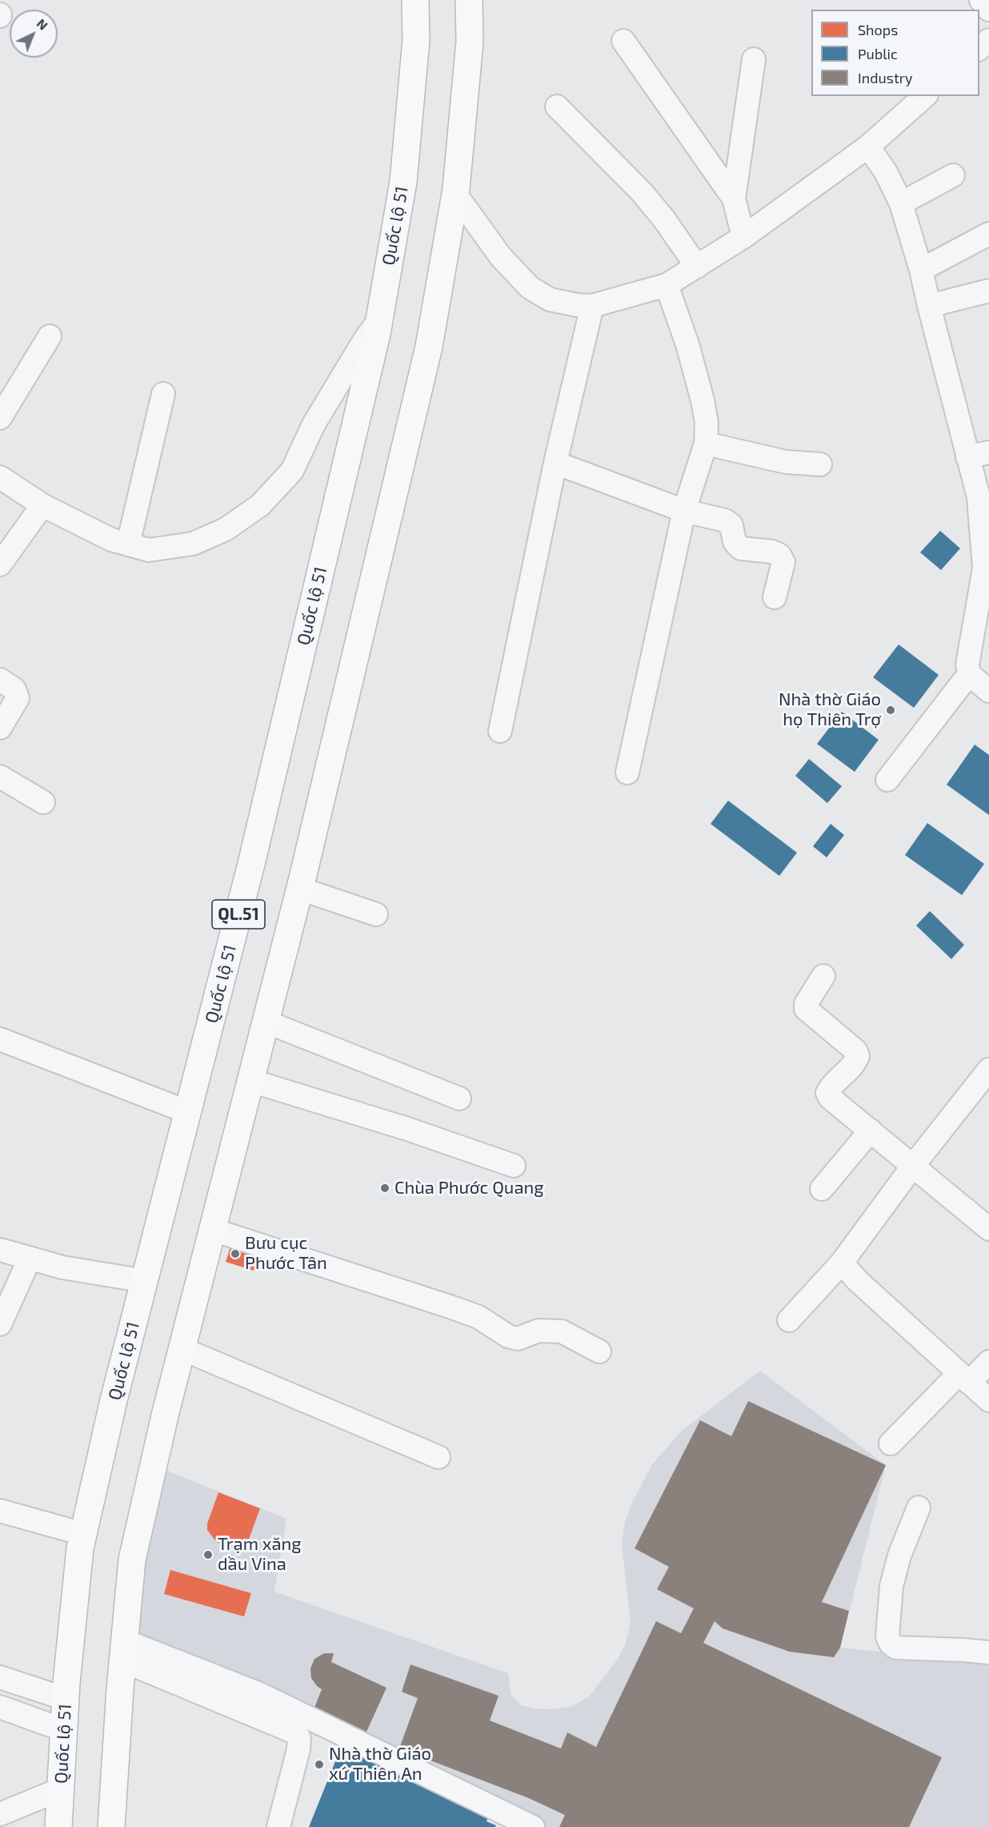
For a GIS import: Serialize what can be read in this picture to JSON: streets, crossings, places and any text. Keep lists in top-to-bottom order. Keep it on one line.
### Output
{"streets":{"highway":["Quốc lộ 51","QL.51"]},"places":["Nhà thờ Giáo họ Thiên Trợ","Chùa Phước Quang","Bưu cục Phước Tân","Trạm xăng dầu Vina","Nhà thờ Giáo xứ Thiên An"],"legend":["Shops","Public","Industry"],"north":"top right"}
